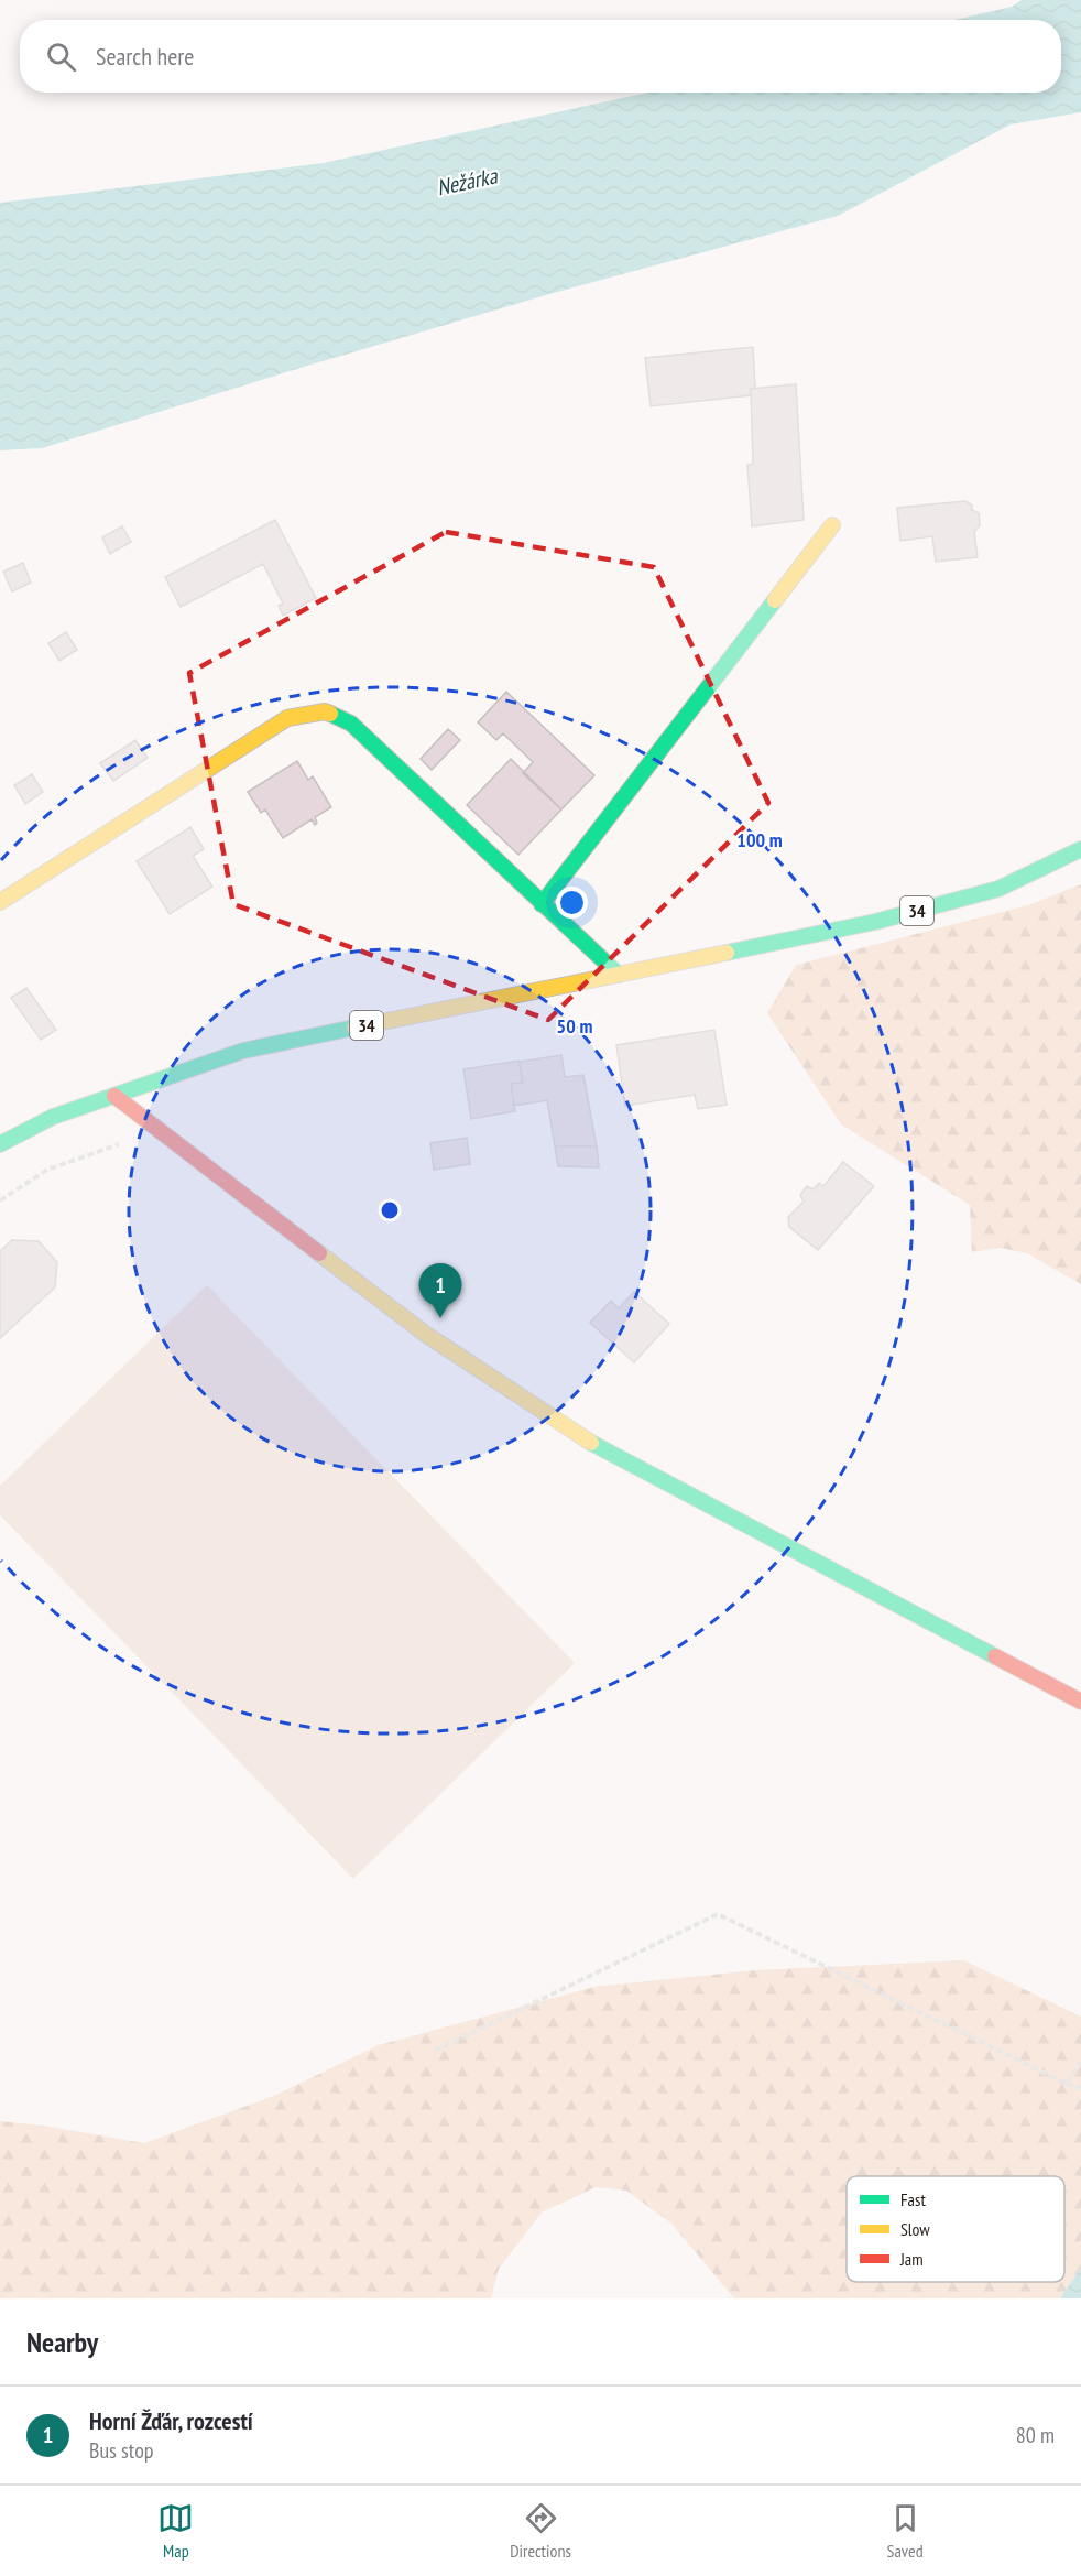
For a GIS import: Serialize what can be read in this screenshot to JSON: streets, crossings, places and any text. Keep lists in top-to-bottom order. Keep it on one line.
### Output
{"streets":{"street":["34"]},"water":["Nežárka"],"legend":["Fast","Slow","Jam"],"page":{"search":"Search here","pins":"1","heading":"Nearby","list":[{"mark":"1","name":"Horní Žďár, rozcestí","note":"Bus stop","value":"80 m"}],"nav":["Map","Directions","Saved"]},"rings":["100 m","50 m"]}
